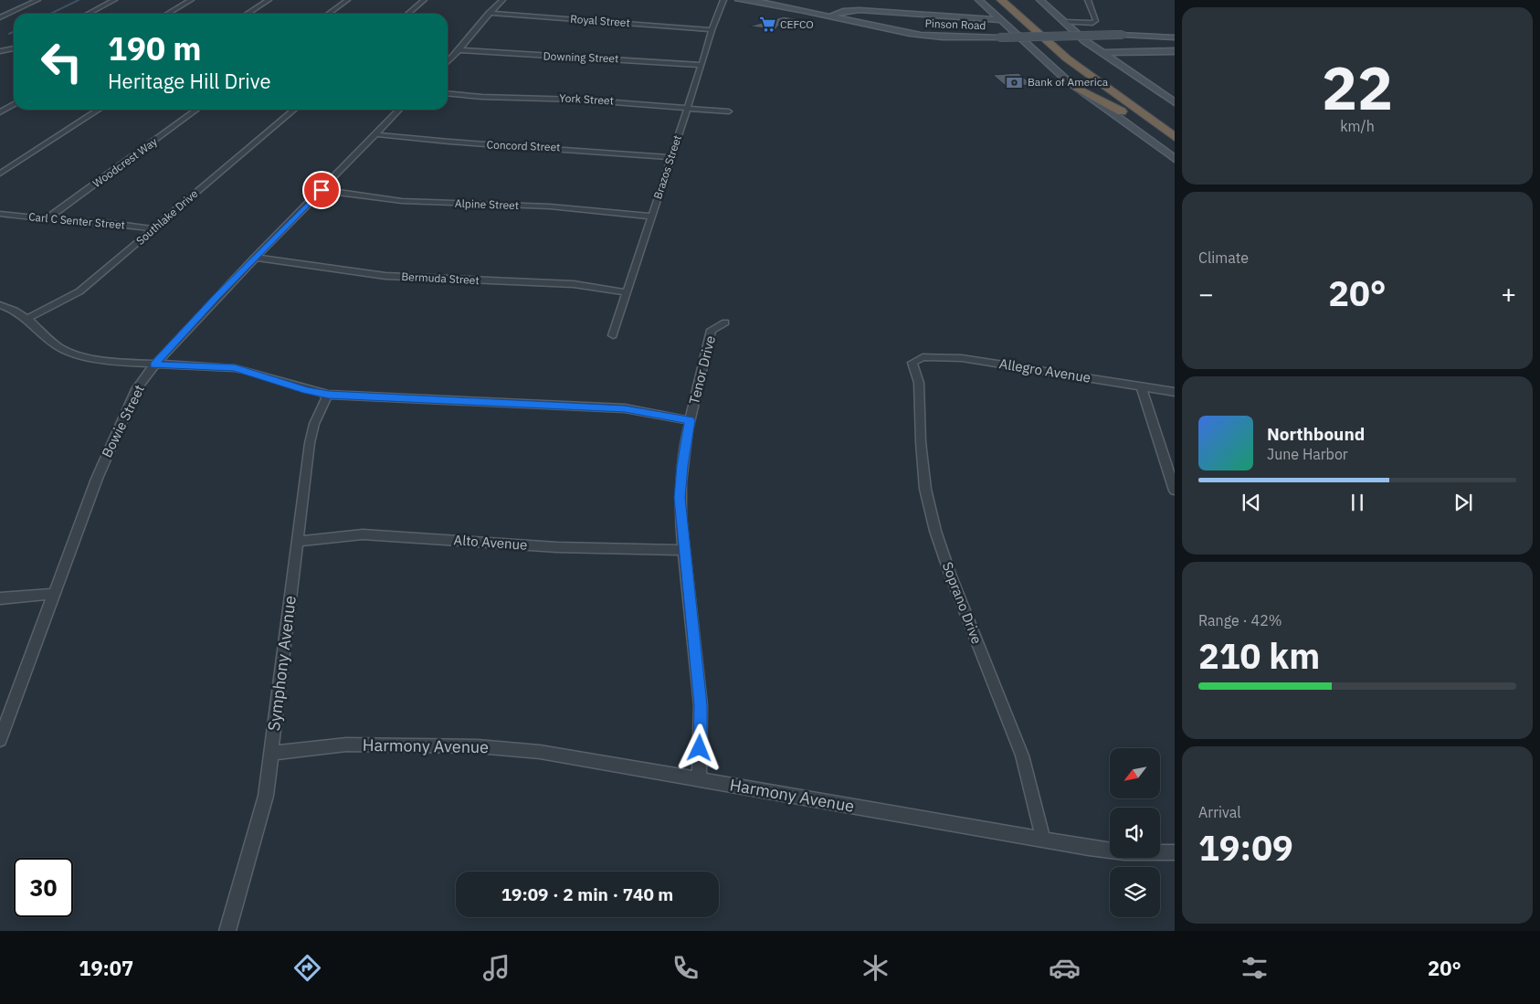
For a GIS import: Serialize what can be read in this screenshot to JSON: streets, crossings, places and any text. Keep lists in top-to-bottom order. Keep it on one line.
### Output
{"streets":{"main road":["Pinson Road"],"street":["Royal Street","Downing Street","York Street","Concord Street","Woodcrest Way","Brazos Street","Alpine Street","Southlake Drive","Carl C Senter Street","Bermuda Street","Tenor Drive","Allegro Avenue","Bowie Street","Alto Avenue","Soprano Drive","Symphony Avenue","Harmony Avenue"]},"crossings":[["Royal Street","Brazos Street"],["Downing Street","Brazos Street"],["York Street","Brazos Street"],["Concord Street","Brazos Street"],["Concord Street","Bowie Street"],["Woodcrest Way","Carl C Senter Street"],["Brazos Street","Alpine Street"],["Brazos Street","Bermuda Street"],["Alpine Street","Bowie Street"],["Southlake Drive","Carl C Senter Street"],["Bermuda Street","Bowie Street"],["Tenor Drive","Alto Avenue"],["Tenor Drive","Harmony Avenue"],["Allegro Avenue","Soprano Drive"],["Alto Avenue","Symphony Avenue"],["Soprano Drive","Harmony Avenue"],["Symphony Avenue","Harmony Avenue"]],"places":{"supermarket":["CEFCO"],"bank":["Bank of America"]},"north":"bottom left","page":{"tile":[["22","km/h"],"Climate",["Range · 42%","210 km"],["Arrival","19:09"]],"turn":["190 m","Heritage Hill Drive"],"heat":["−","20°","+"],"song":["Northbound","June Harbor"],"limit":"30","trip":"19:09 · 2 min · 740 m","tabs":["19:07","20°"]}}
